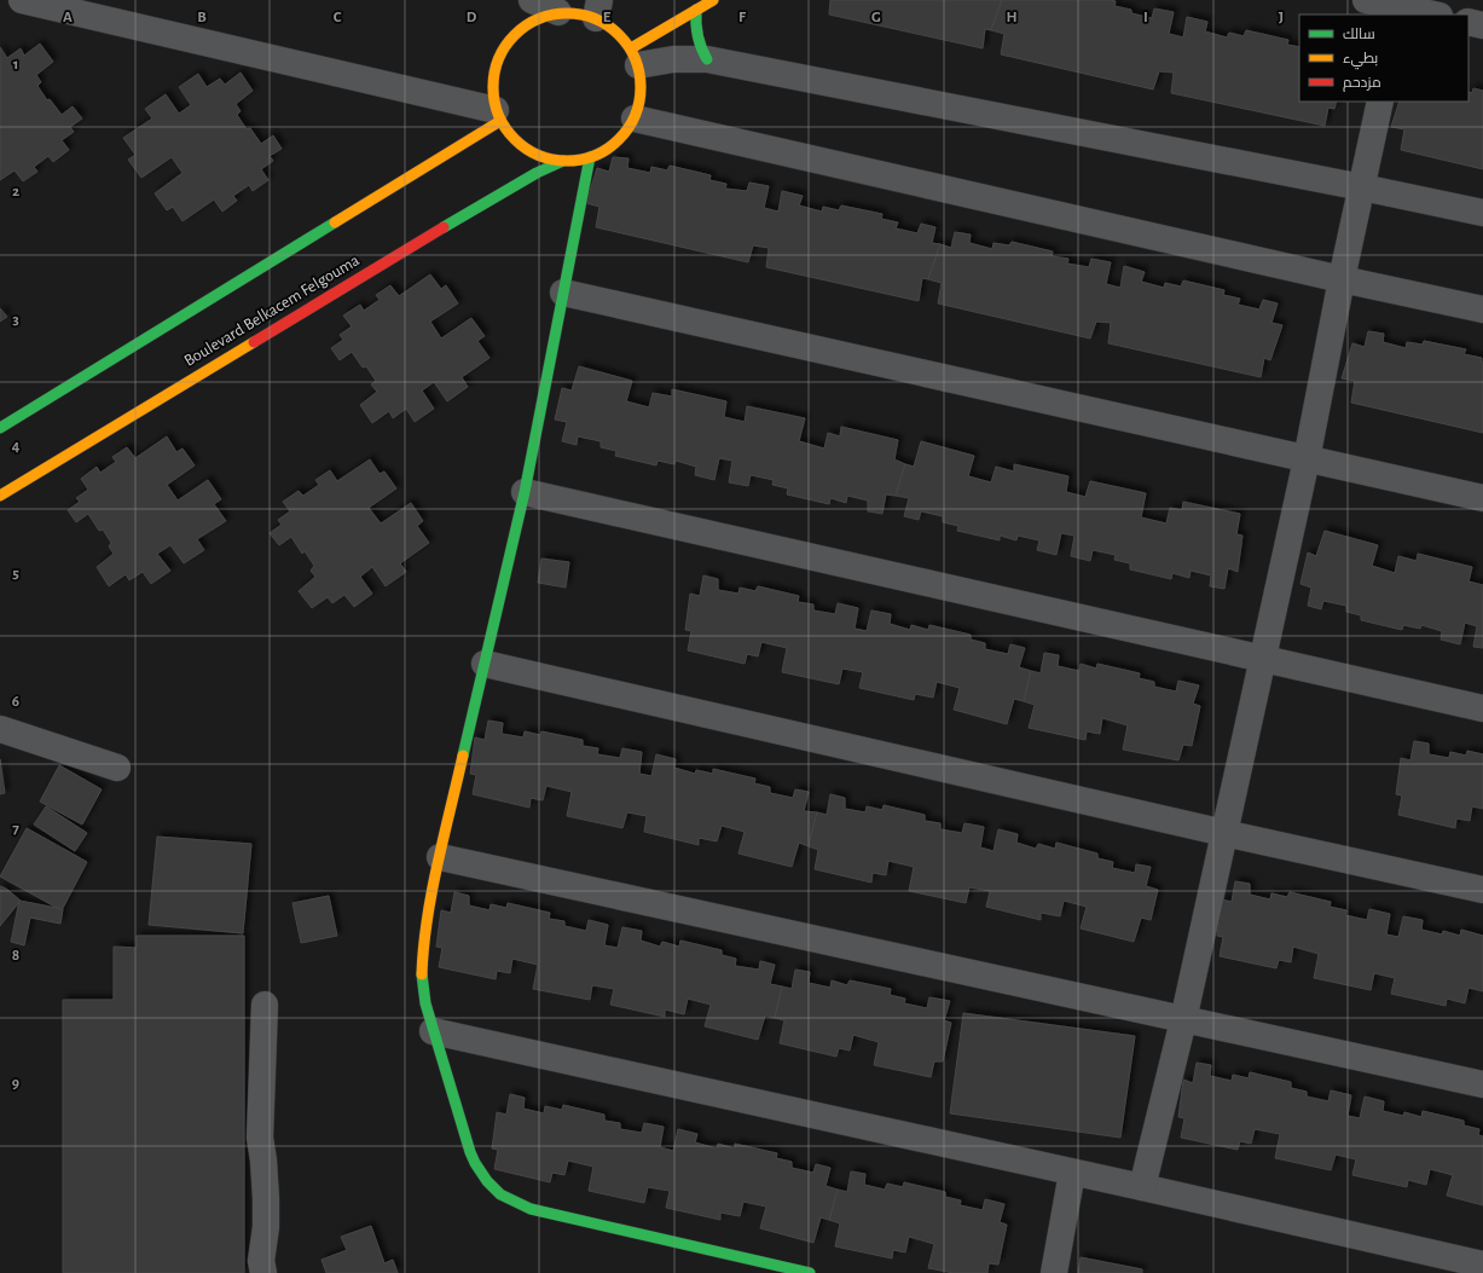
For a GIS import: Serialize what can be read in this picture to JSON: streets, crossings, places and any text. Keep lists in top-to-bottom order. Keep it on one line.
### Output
{"streets":{"street":["Boulevard Belkacem Felgouma"]},"legend":["سالك","بطيء","مزدحم"],"grid":{"columns":["A","B","C","D","E","F","G","H","I","J"],"rows":["1","2","3","4","5","6","7","8","9"]}}
